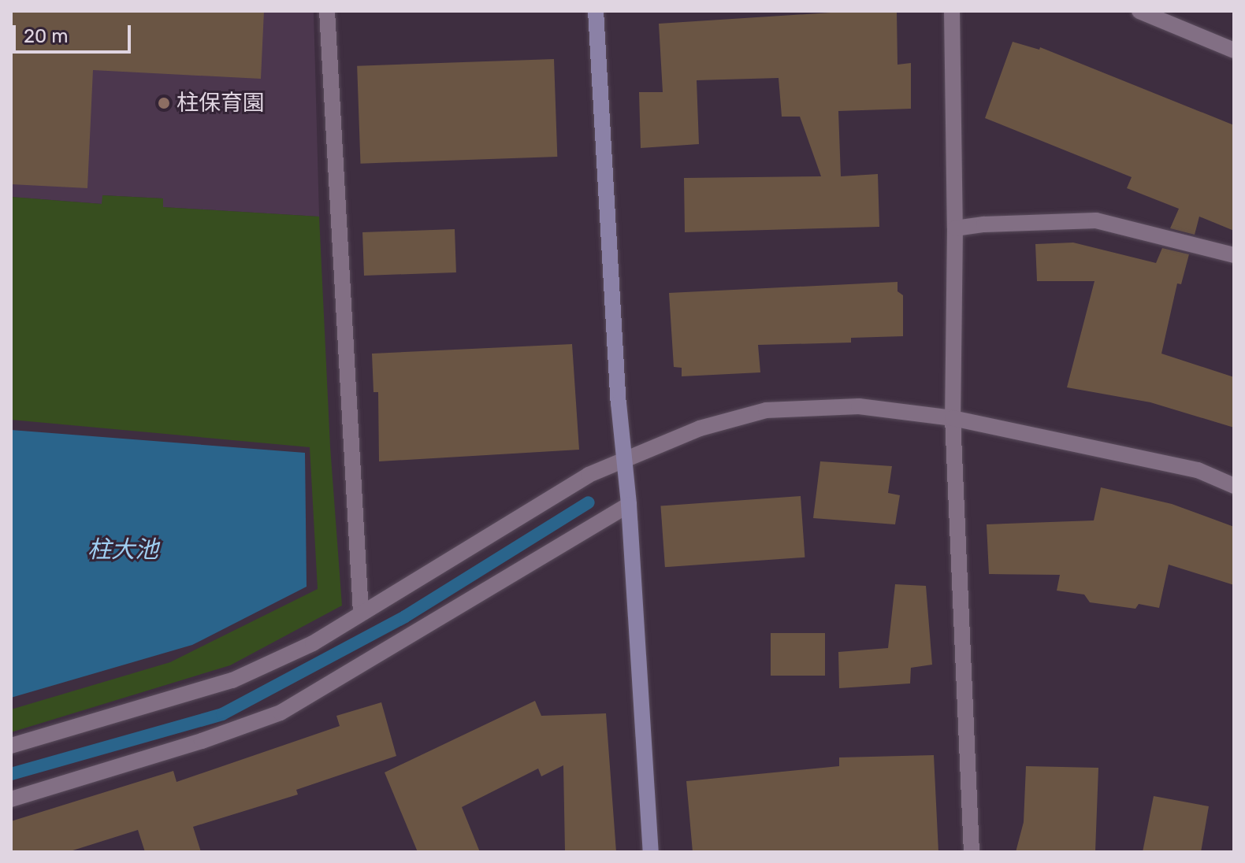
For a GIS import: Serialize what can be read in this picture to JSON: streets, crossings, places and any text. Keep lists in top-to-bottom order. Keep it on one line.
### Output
{"water":["柱大池"],"places":["柱保育園"],"scale_bar":"20 m"}
